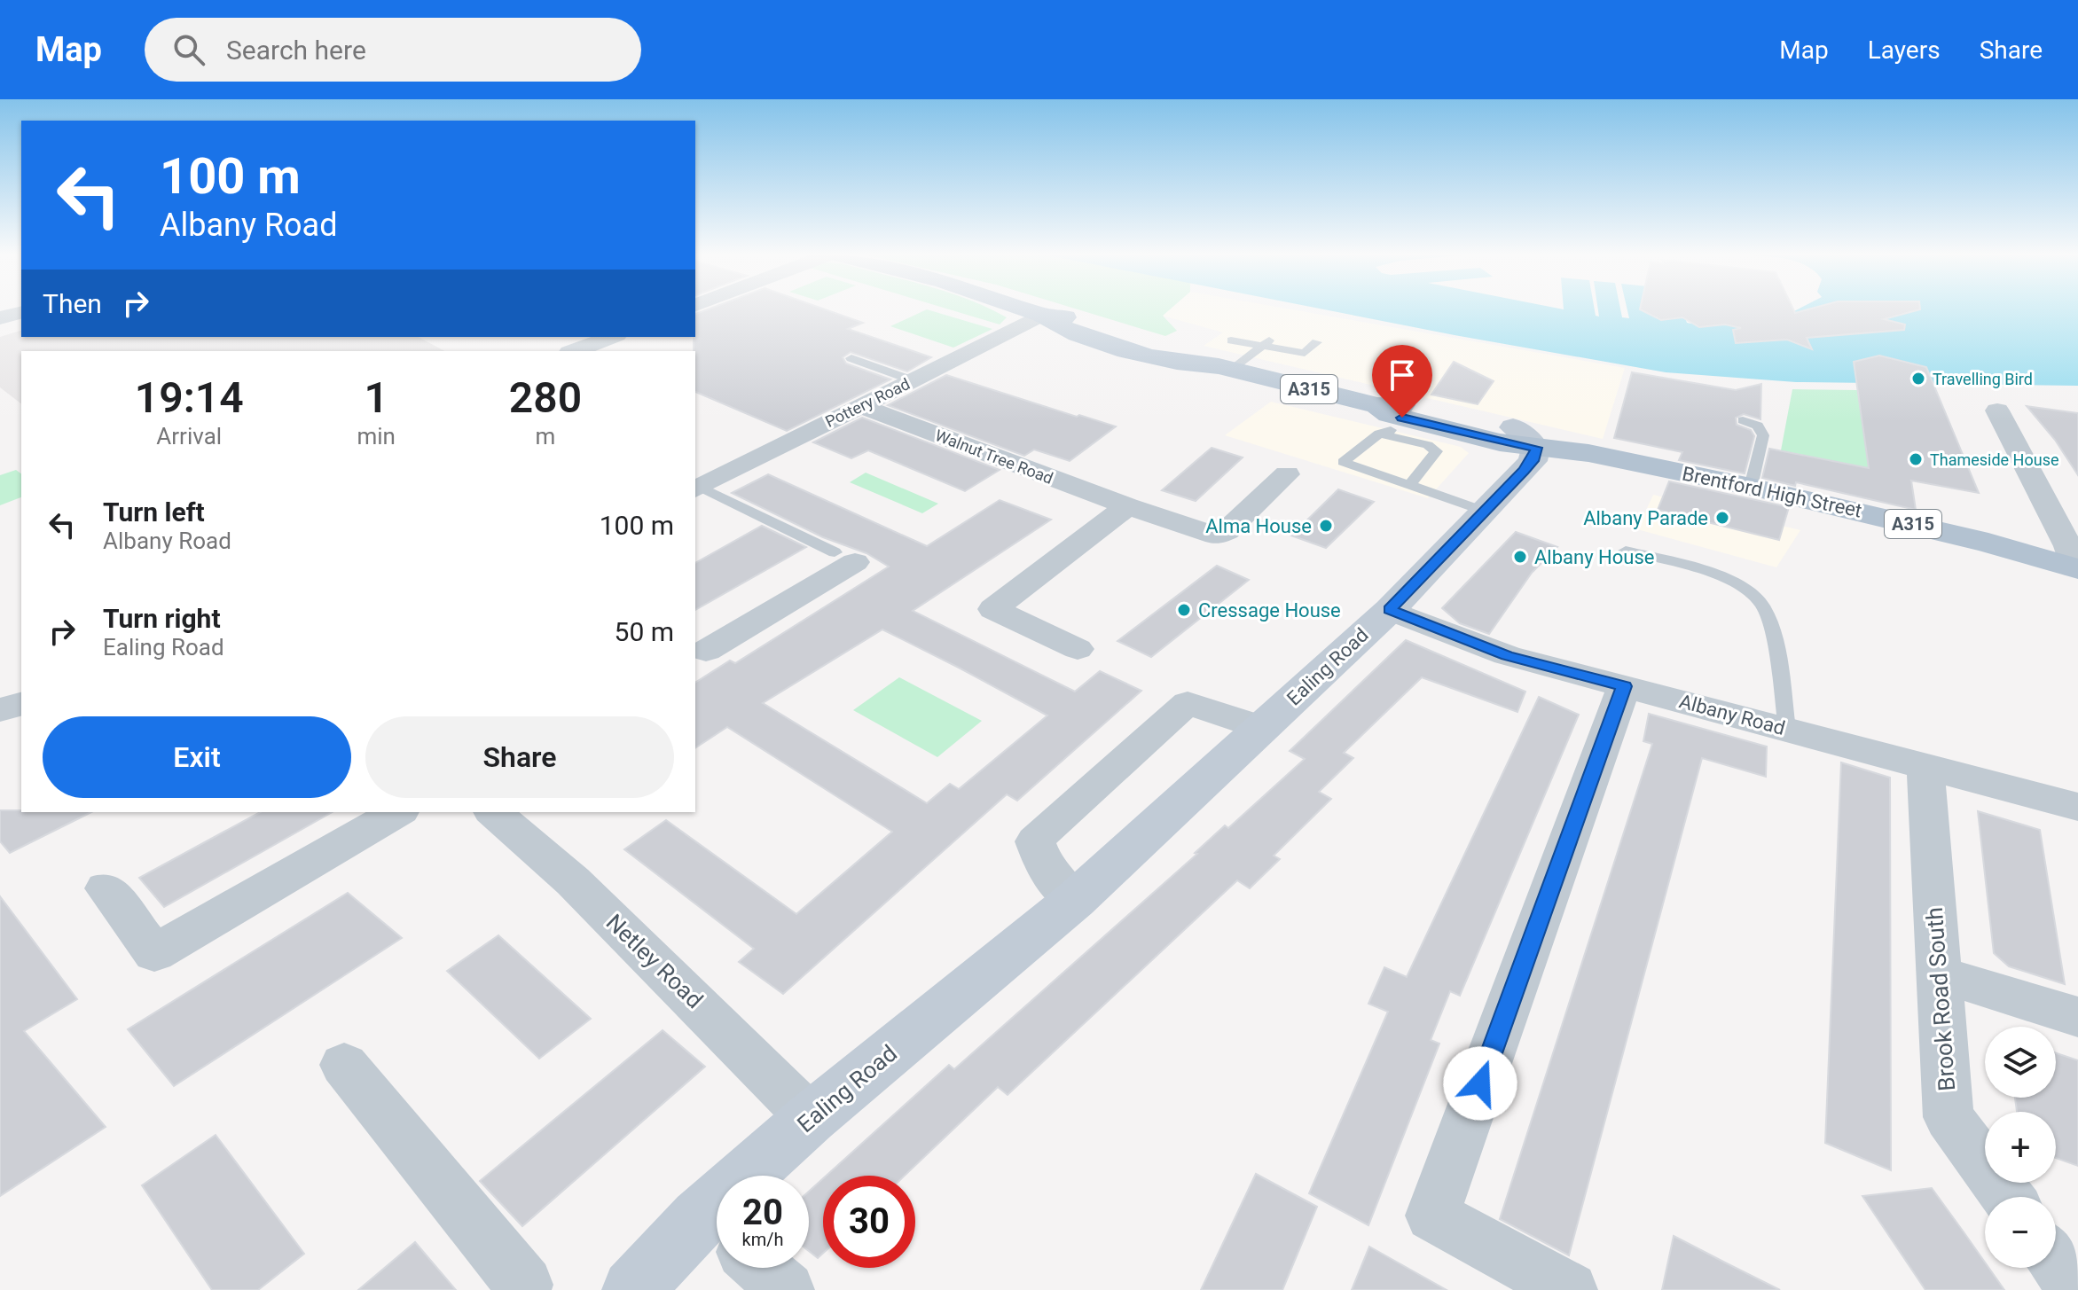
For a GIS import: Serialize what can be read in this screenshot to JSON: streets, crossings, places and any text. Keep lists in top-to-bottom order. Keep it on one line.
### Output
{"streets":{"main road":["A315","Brentford High Street","Ealing Road"],"street":["Pottery Road","Walnut Tree Road","Albany Road","Netley Road","Brook Road South"]},"crossings":[["A315","Brentford High Street"],["A315","Ealing Road"],["Pottery Road","Walnut Tree Road"],["Pottery Road","Brentford High Street"],["Brentford High Street","Ealing Road"],["Ealing Road","Albany Road"],["Ealing Road","Netley Road"],["Albany Road","Brook Road South"]],"places":["Travelling Bird","Thameside House","Albany Parade","Alma House","Albany House","Cressage House"],"page":{"header":"Map","search":"Search here","nav":["Map","Layers","Share"],"turn":["100 m","Albany Road"],"then":"Then","eta":["19:14","Arrival","1","min","280","m"],"list":[{"name":"Turn left","note":"Albany Road","value":"100 m"},{"name":"Turn right","note":"Ealing Road","value":"50 m"}],"buttons":["Exit","Share"],"map_buttons":["+","−"],"speed":"20 km/h","limit":"30"}}
